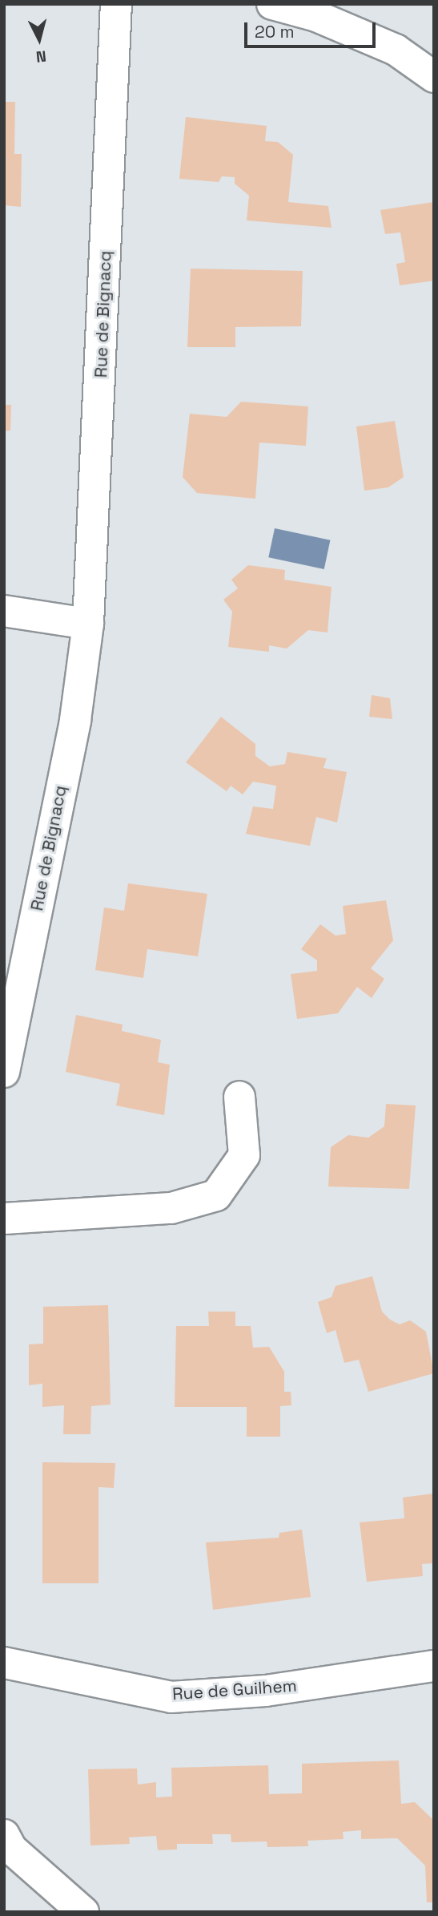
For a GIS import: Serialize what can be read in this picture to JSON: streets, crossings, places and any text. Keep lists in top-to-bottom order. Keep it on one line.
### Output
{"streets":{"street":["Rue de Bignacq","Rue de Guilhem"]},"scale_bar":"20 m","north":"bottom"}
